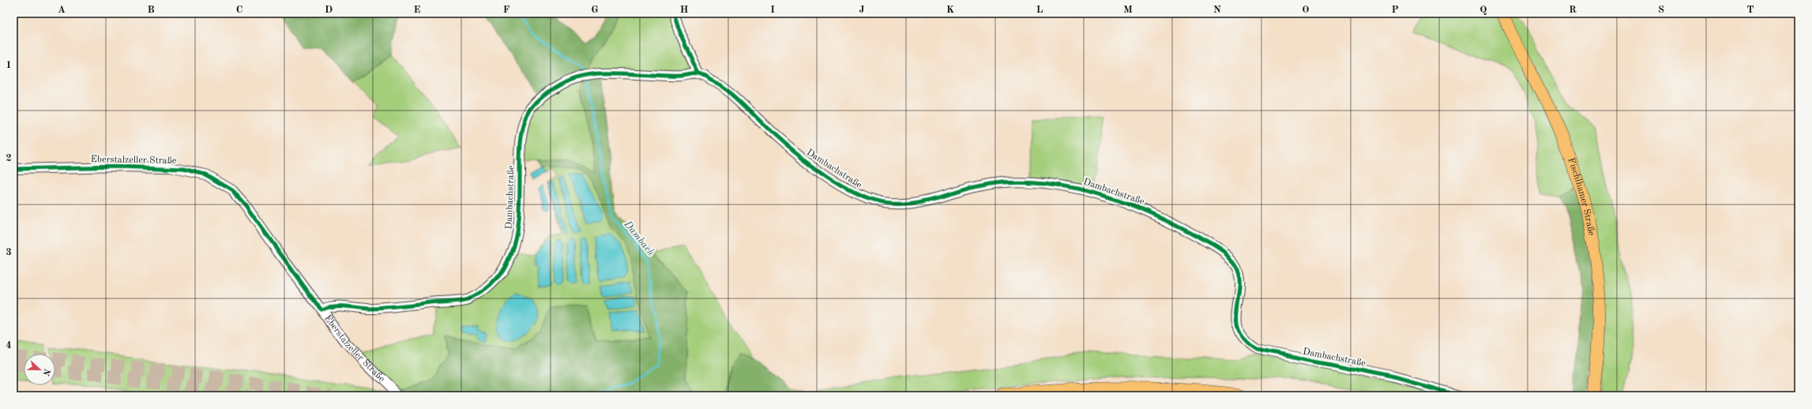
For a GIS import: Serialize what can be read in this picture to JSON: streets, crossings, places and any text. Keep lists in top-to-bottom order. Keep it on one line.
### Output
{"streets":{"main road":["Fischlhamer Straße"],"street":["Eberstalzeller Straße","Dambachstraße"]},"crossings":[["Eberstalzeller Straße","Dambachstraße"]],"water":["Dambach"],"north":"right","grid":{"columns":["A","B","C","D","E","F","G","H","I","J","K","L","M","N","O","P","Q","R","S","T"],"rows":["1","2","3","4"]}}
